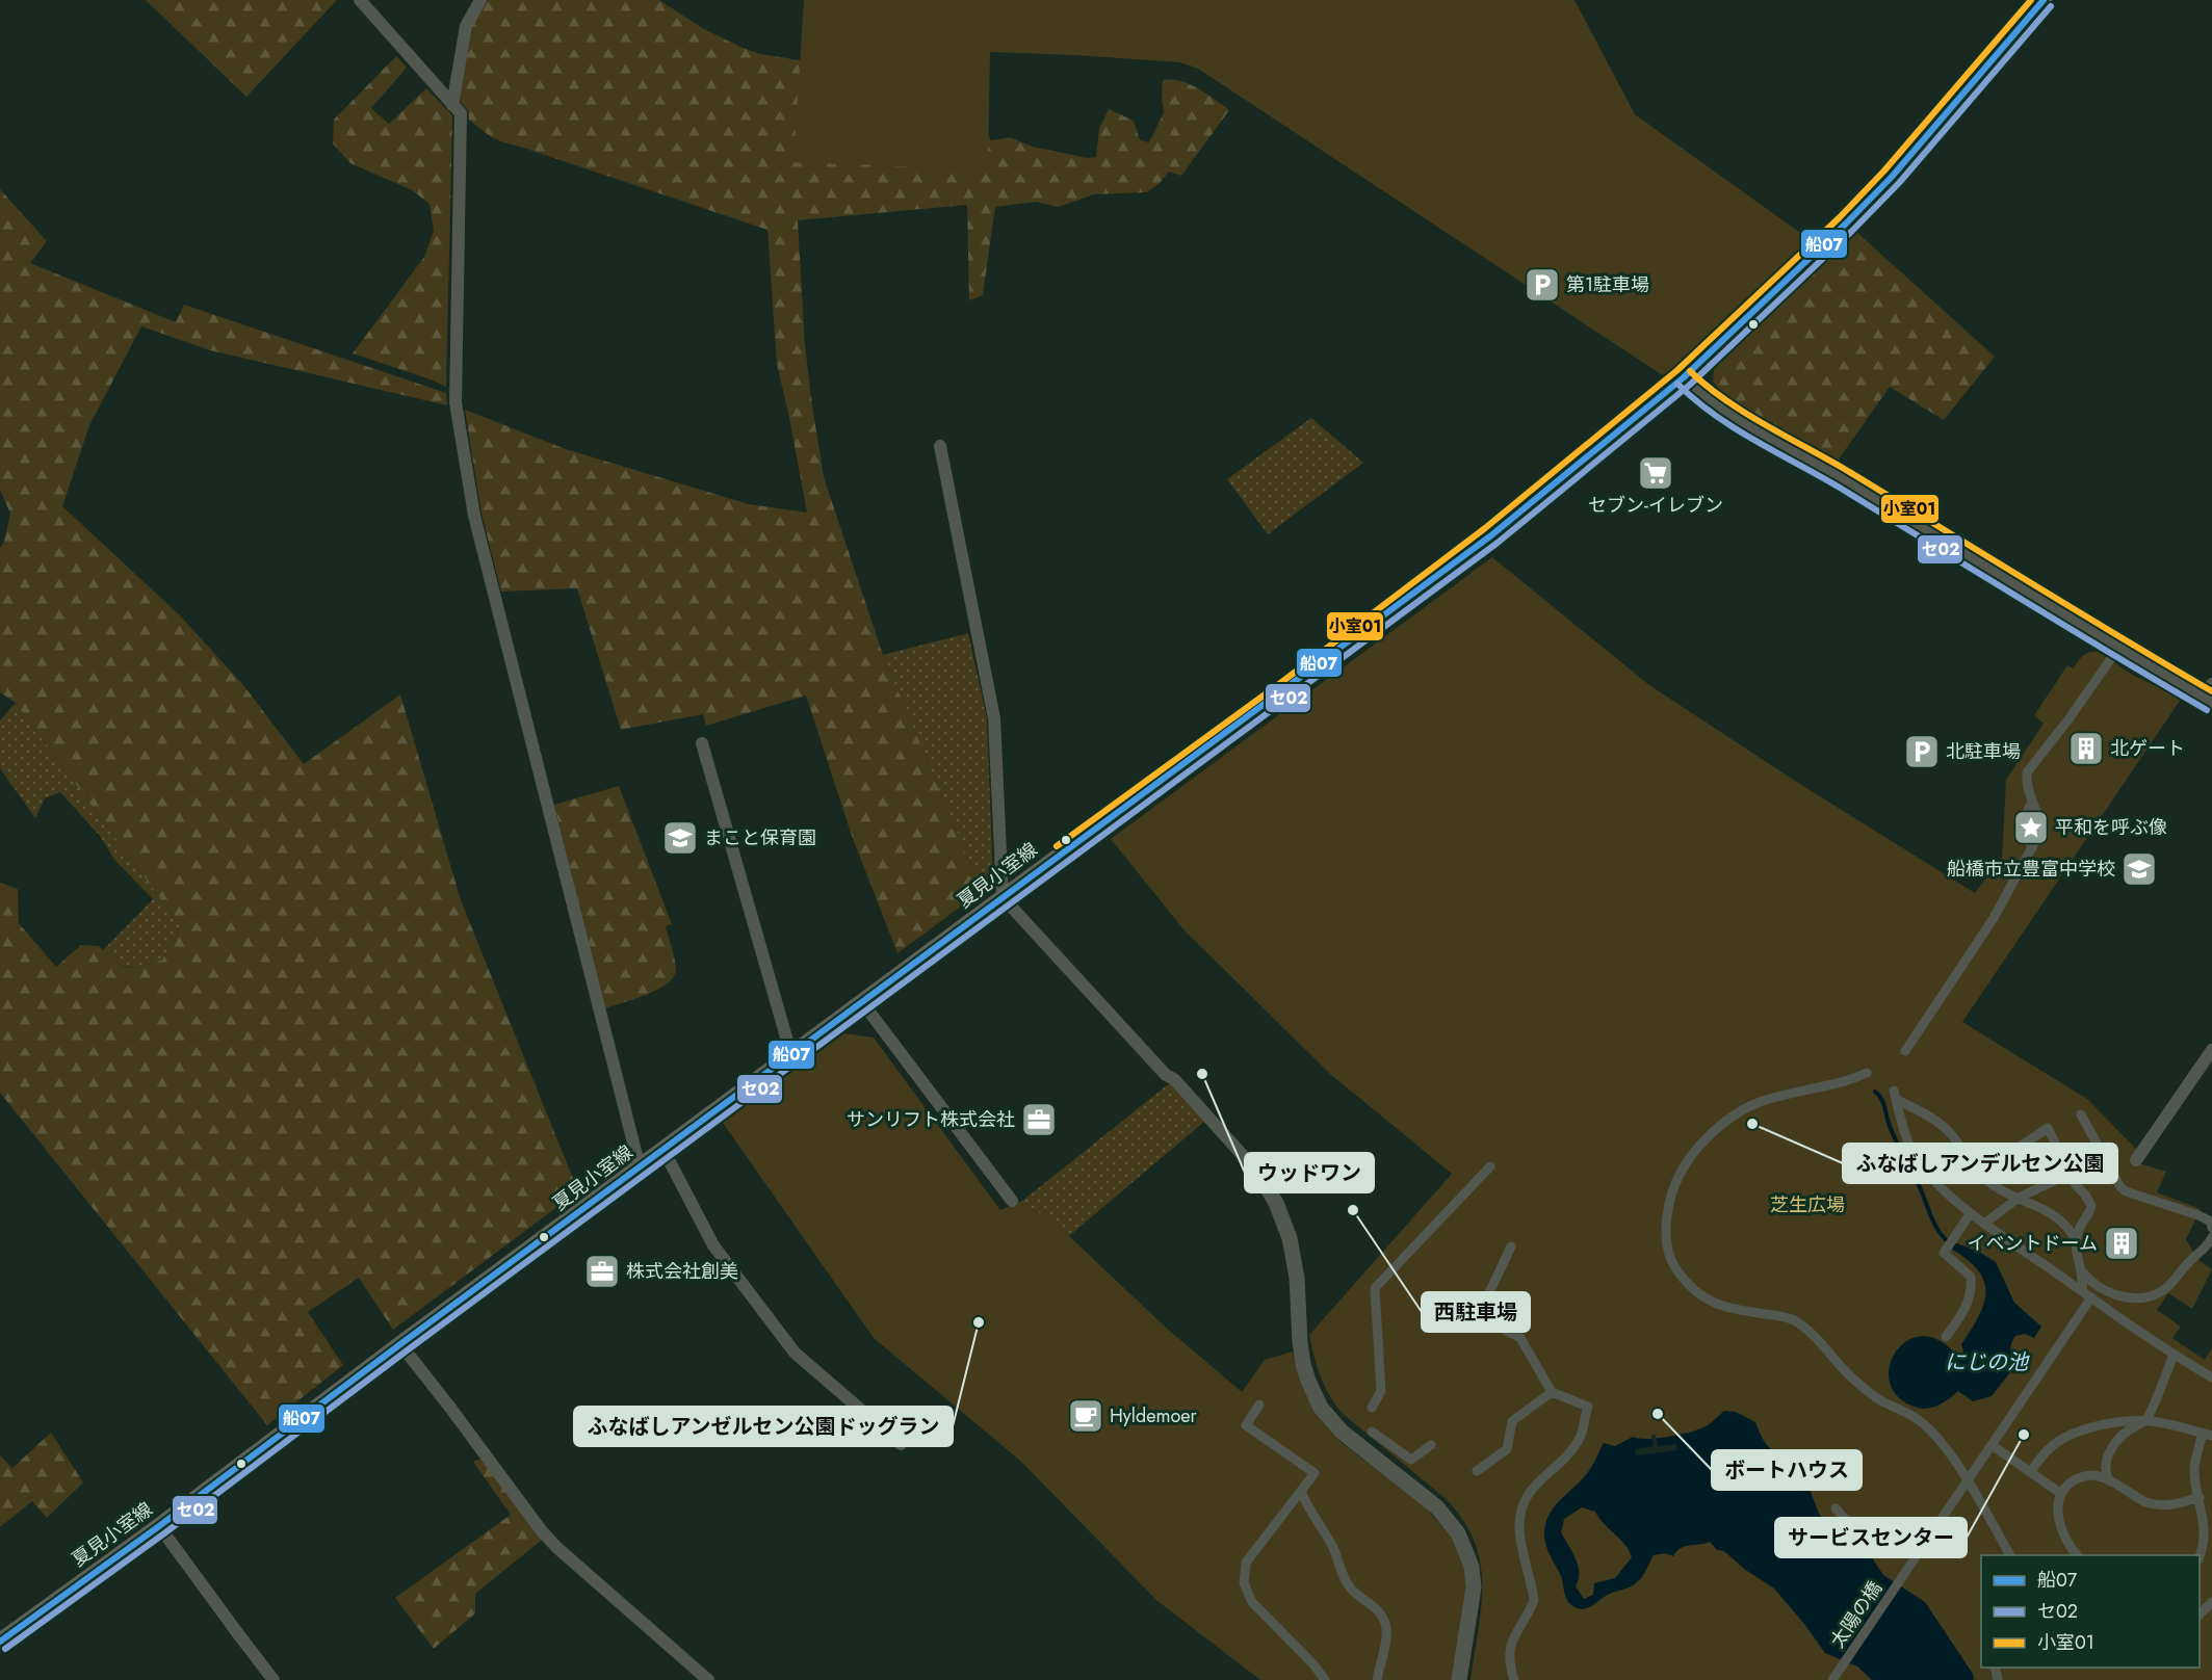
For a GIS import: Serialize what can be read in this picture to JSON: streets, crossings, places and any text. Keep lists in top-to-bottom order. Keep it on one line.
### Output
{"streets":{"main road":["夏見小室線"],"street":["太陽の橋"]},"water":["にじの池"],"parks":["芝生広場"],"places":{"parking":["第1駐車場","北駐車場"],"supermarket":["セブン-イレブン"],"building":["北ゲート","イベントドーム"],"place":["平和を呼ぶ像"],"school or university":["まこと保育園","船橋市立豊富中学校"],"other":["ウッドワン","ふなばしアンデルセン公園","西駐車場","ふなばしアンゼルセン公園ドッグラン","ボートハウス","サービスセンター"],"office":["サンリフト株式会社","株式会社創美"],"cafe":["Hyldemoer"]},"lines":["transit line 船07","transit line 小室01","transit line セ02"],"legend":["船07","セ02","小室01"]}
